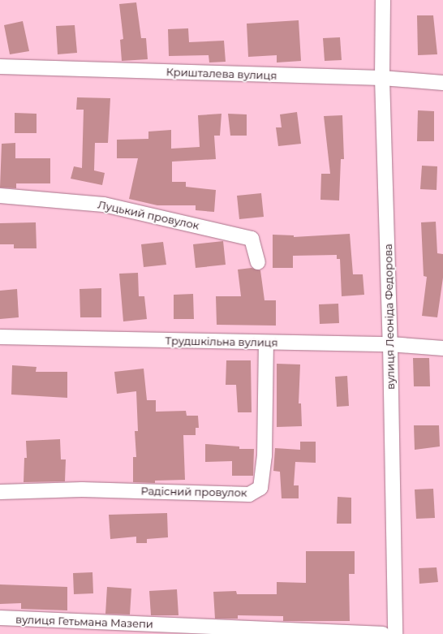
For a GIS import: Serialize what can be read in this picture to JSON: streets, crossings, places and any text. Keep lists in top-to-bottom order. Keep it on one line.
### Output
{"streets":{"street":["Кришталева вулиця","Луцький провулок","вулиця Леоніда Федорова","Трудшкільна вулиця","Радісний провулок","вулиця Гетьмана Мазепи"]},"crossings":[["Кришталева вулиця","вулиця Леоніда Федорова"],["вулиця Леоніда Федорова","Трудшкільна вулиця"],["Трудшкільна вулиця","Радісний провулок"]]}
